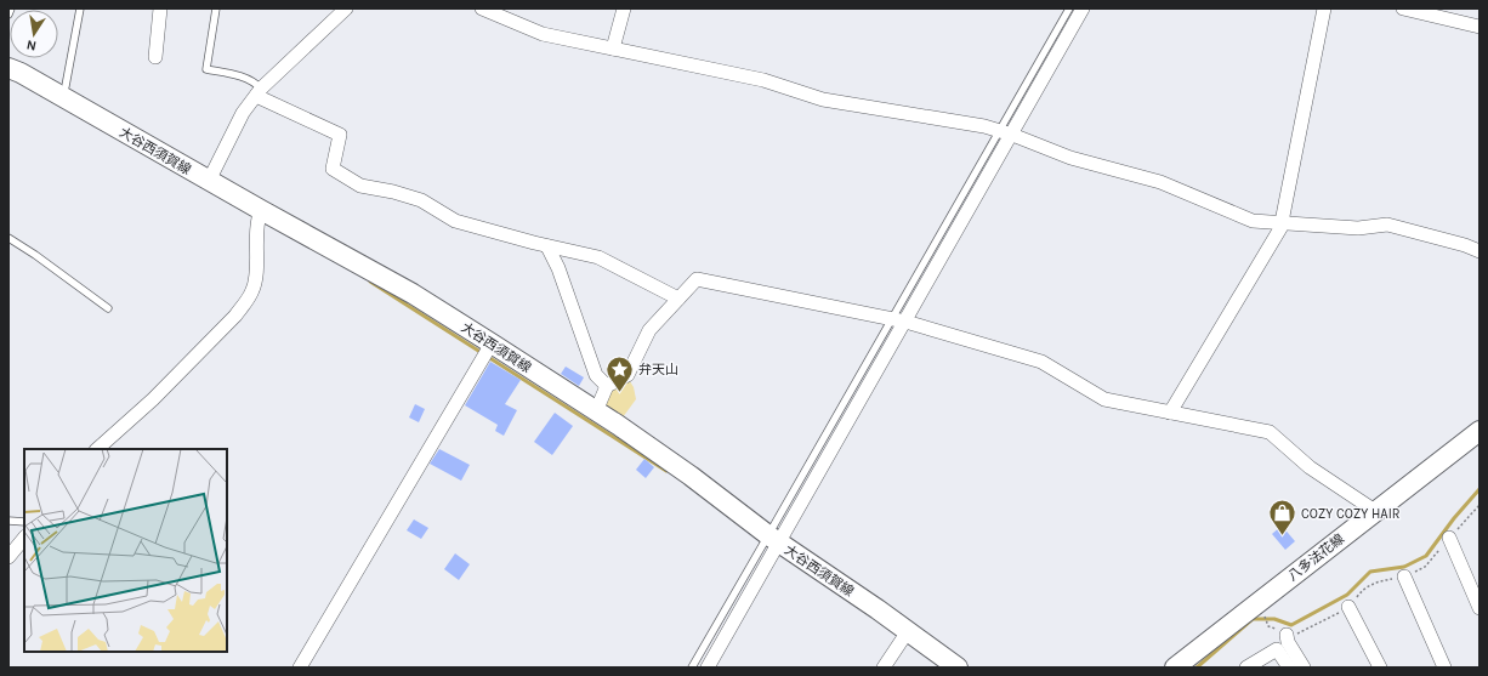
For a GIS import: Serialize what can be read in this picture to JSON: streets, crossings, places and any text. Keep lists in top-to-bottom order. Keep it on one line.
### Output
{"streets":{"main road":["大谷西須賀線","八多法花線"]},"places":{"place":["弁天山"],"shop":["COZY COZY HAIR"]},"north":"bottom"}
